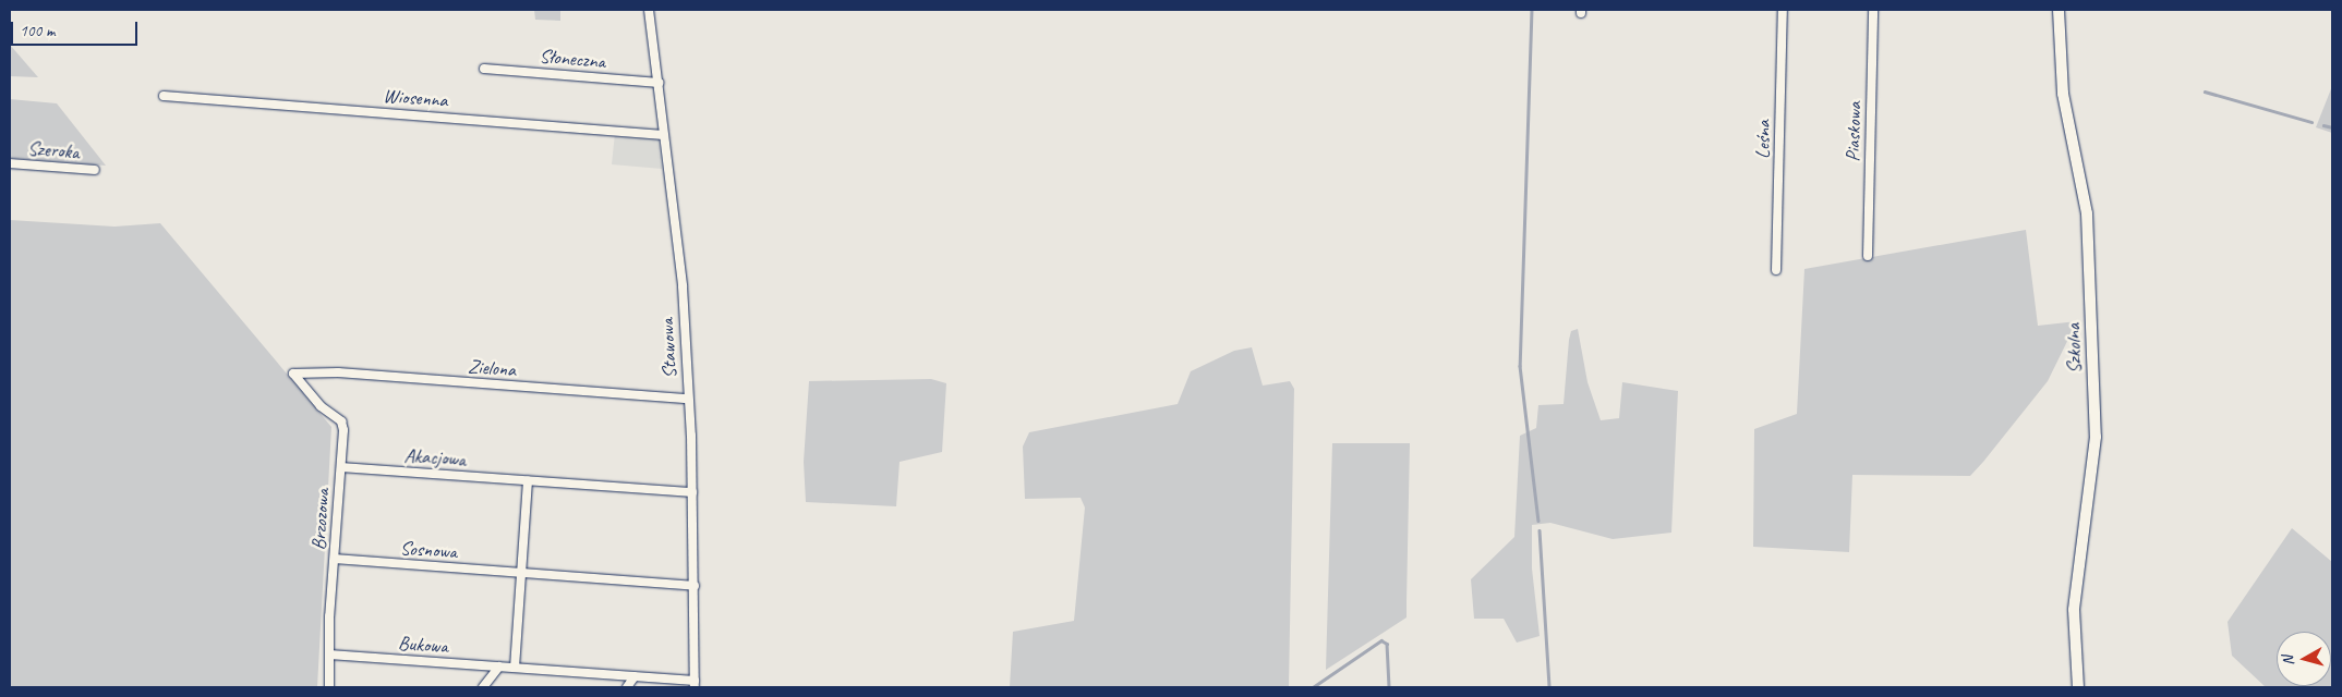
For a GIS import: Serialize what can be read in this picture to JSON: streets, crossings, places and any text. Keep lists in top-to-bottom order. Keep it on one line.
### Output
{"streets":{"street":["Słoneczna","Wiosenna","Piaskowa","Leśna","Szeroka","Stawowa","Szkolna","Zielona","Akacjowa","Brzozowa","Sosnowa","Bukowa"]},"crossings":[["Słoneczna","Stawowa"],["Wiosenna","Stawowa"],["Stawowa","Zielona"],["Stawowa","Akacjowa"],["Stawowa","Sosnowa"],["Stawowa","Bukowa"],["Zielona","Brzozowa"],["Akacjowa","Brzozowa"],["Brzozowa","Sosnowa"],["Brzozowa","Bukowa"]],"scale_bar":"100 m","north":"left"}
